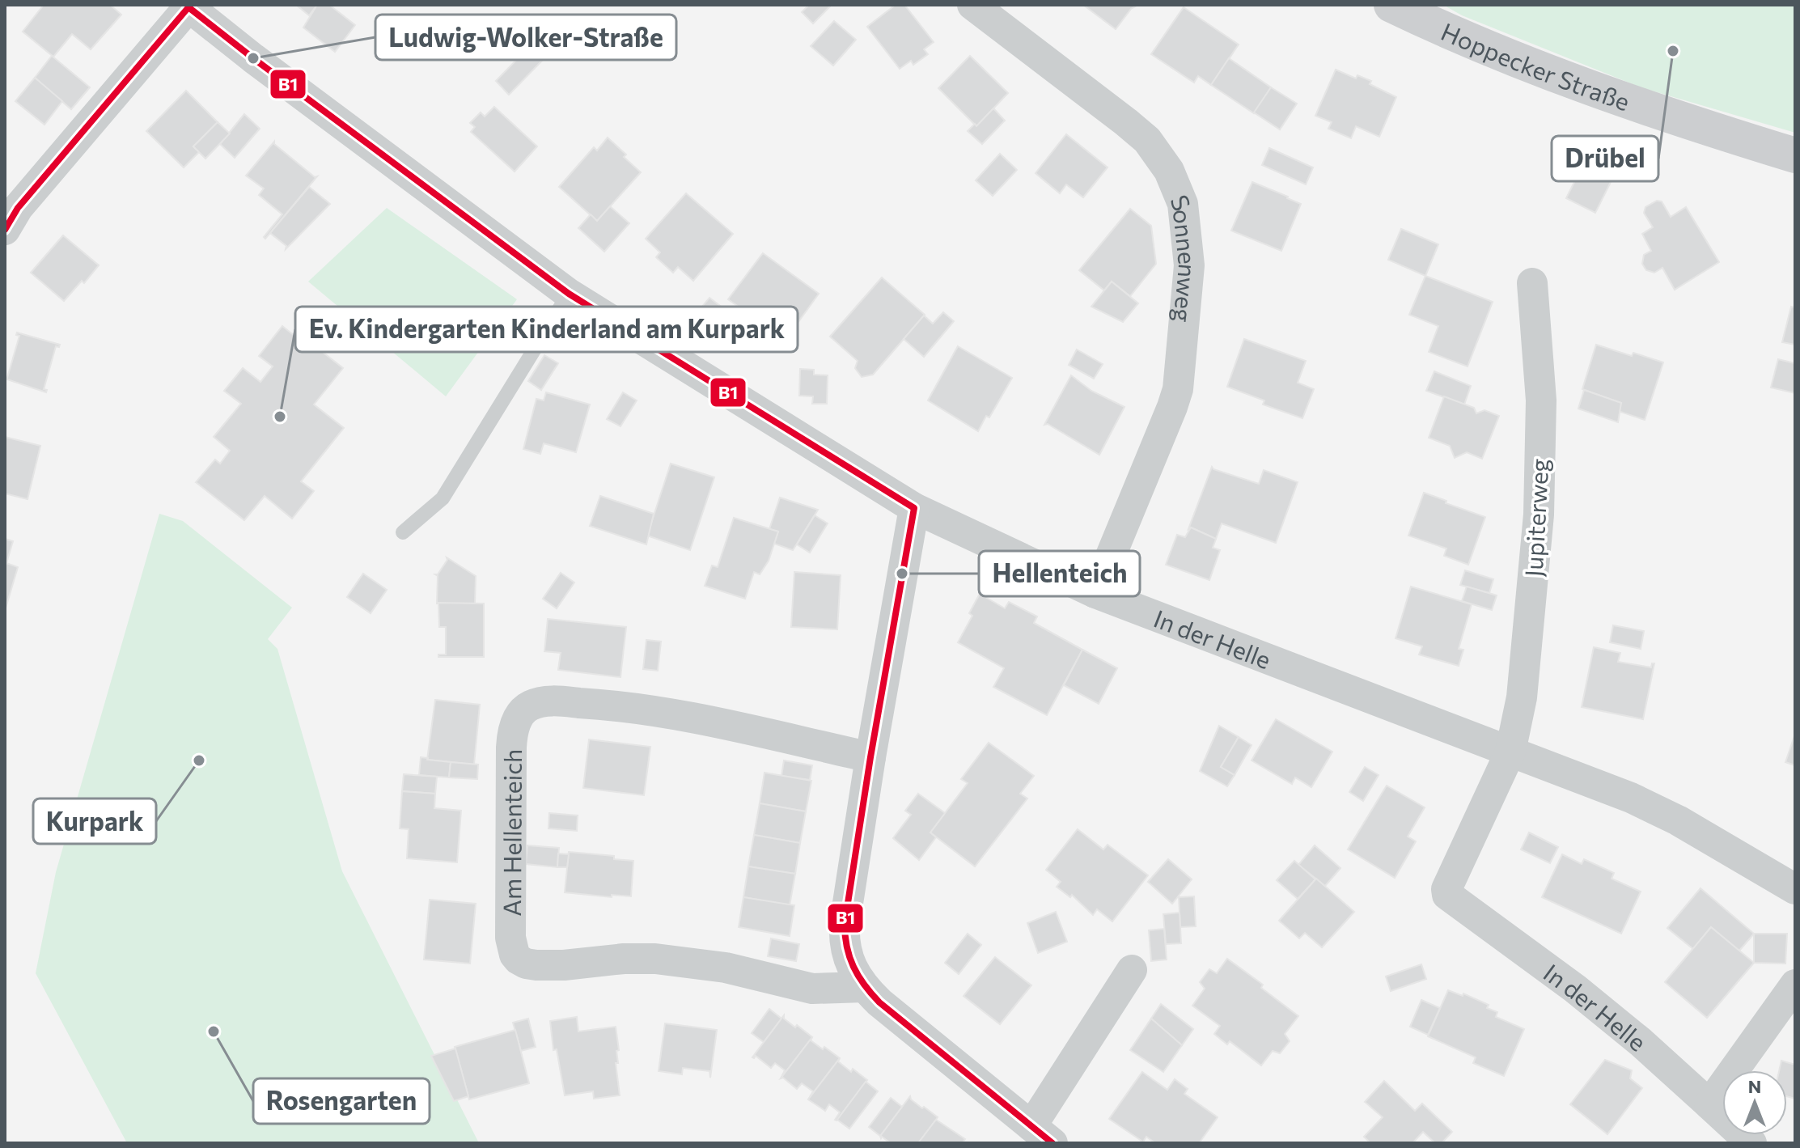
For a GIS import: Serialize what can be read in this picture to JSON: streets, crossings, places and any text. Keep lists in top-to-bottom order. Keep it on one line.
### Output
{"streets":{"street":["Hoppecker Straße","Sonnenweg","Jupiterweg","In der Helle","Am Hellenteich"]},"crossings":[["Sonnenweg","In der Helle"],["Jupiterweg","In der Helle"]],"places":["Drübel","Ludwig-Wolker-Straße","Ev. Kindergarten Kinderland am Kurpark","Hellenteich","Kurpark","Rosengarten"],"lines":["transit line B1"],"north":"top"}
